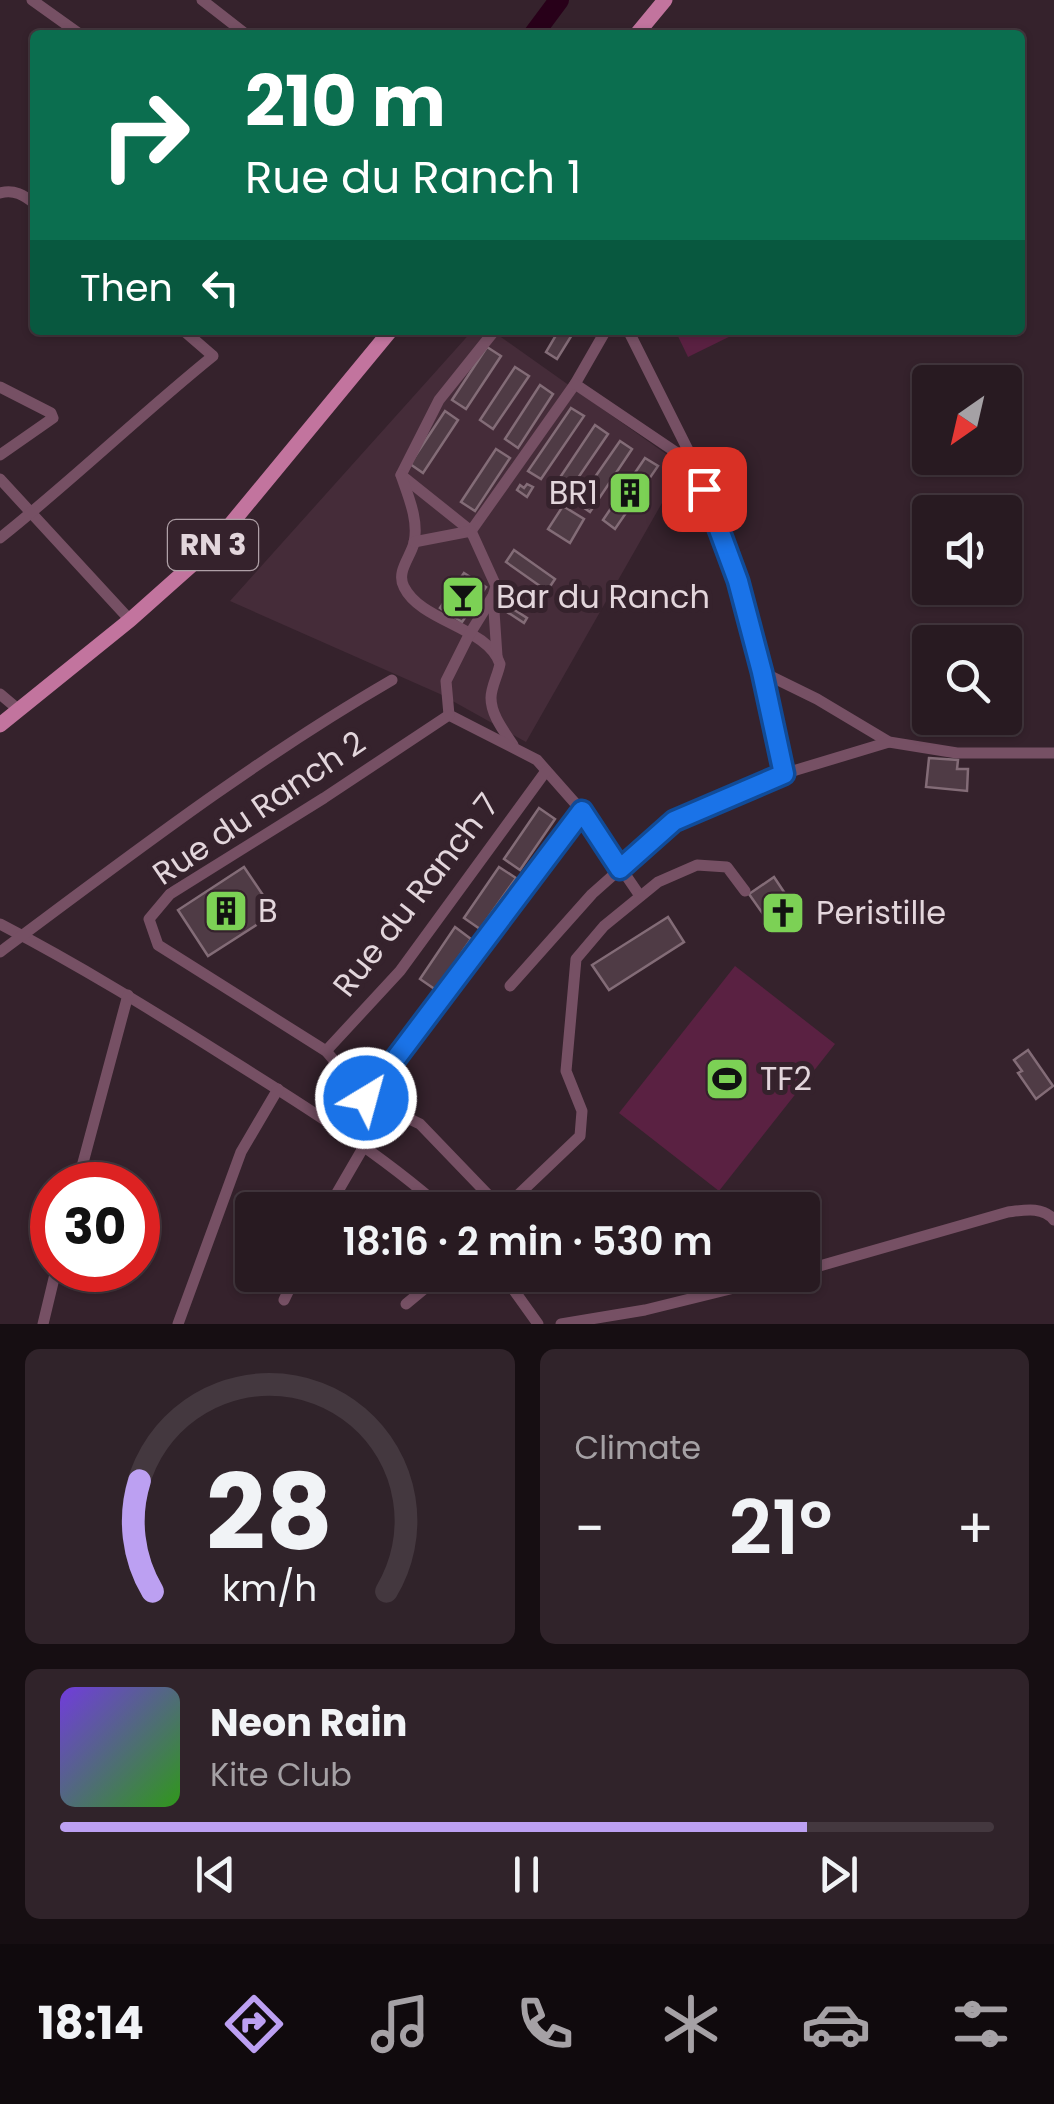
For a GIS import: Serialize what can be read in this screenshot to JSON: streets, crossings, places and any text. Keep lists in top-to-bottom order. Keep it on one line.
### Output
{"streets":{"main road":["RN 3"],"street":["Rue du Ranch 2","Rue du Ranch 7"]},"crossings":[["Rue du Ranch 2","Rue du Ranch 7"]],"places":{"building":["BR1","B"],"bar":["Bar du Ranch"],"church":["Peristille"],"sports":["TF2"]},"north":"bottom left","page":{"turn":["210 m","Rue du Ranch 1"],"then":"Then","limit":"30","trip":"18:16 · 2 min · 530 m","tile":"Climate","heat":["−","21°","+"],"song":["Neon Rain","Kite Club"],"tabs":"18:14","gauge":["28","km/h"]}}
